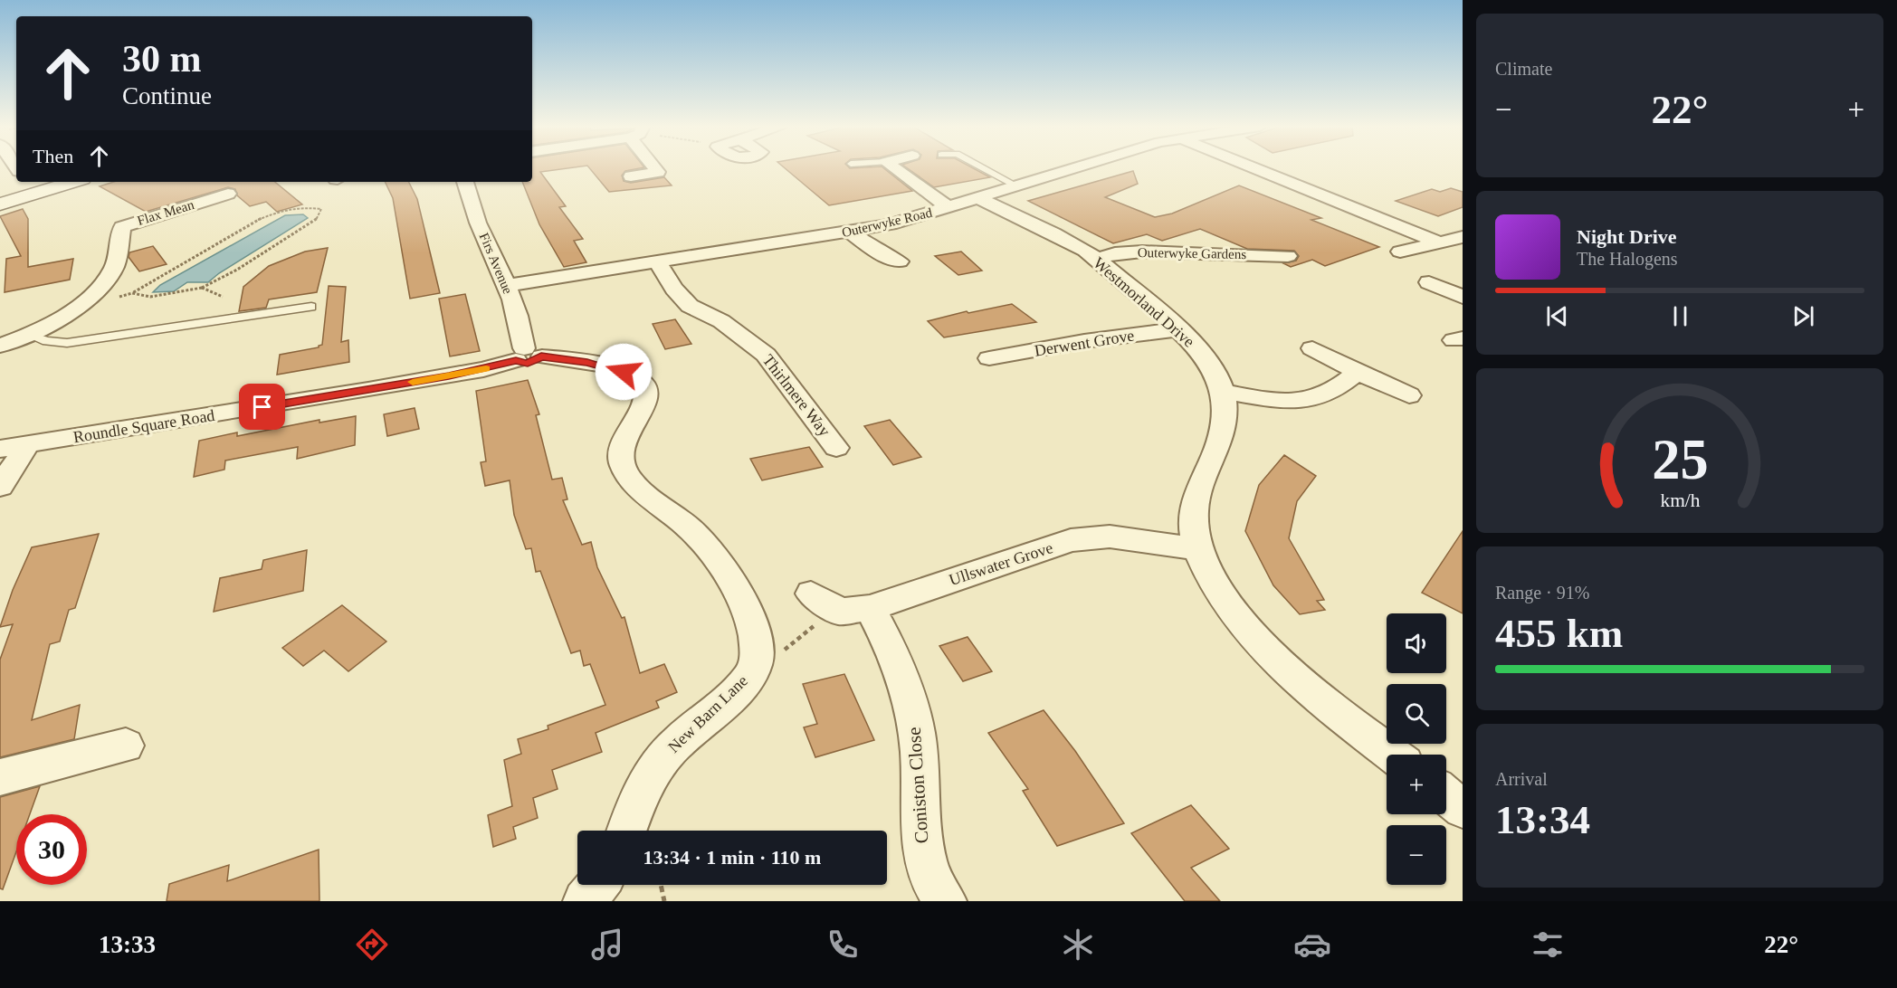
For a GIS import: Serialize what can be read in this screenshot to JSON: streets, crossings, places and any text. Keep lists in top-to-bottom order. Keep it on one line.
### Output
{"streets":{"street":["Flax Mean","Outerwyke Road","Outerwyke Gardens","Firs Avenue","Westmorland Drive","Derwent Grove","Thirlmere Way","Roundle Square Road","Ullswater Grove","New Barn Lane","Coniston Close"]},"crossings":[["Outerwyke Road","Firs Avenue"],["Outerwyke Road","Westmorland Drive"],["Outerwyke Road","Thirlmere Way"],["Outerwyke Gardens","Westmorland Drive"],["Firs Avenue","Roundle Square Road"],["Firs Avenue","New Barn Lane"],["Westmorland Drive","Derwent Grove"],["Westmorland Drive","Ullswater Grove"],["Roundle Square Road","New Barn Lane"],["Ullswater Grove","Coniston Close"]],"page":{"tile":["Climate",["Range · 91%","455 km"],["Arrival","13:34"]],"turn":["30 m","Continue"],"heat":["−","22°","+"],"then":"Then","song":["Night Drive","The Halogens"],"map_buttons":["+","−"],"limit":"30","trip":"13:34 · 1 min · 110 m","tabs":["13:33","22°"],"gauge":["25","km/h"]}}
